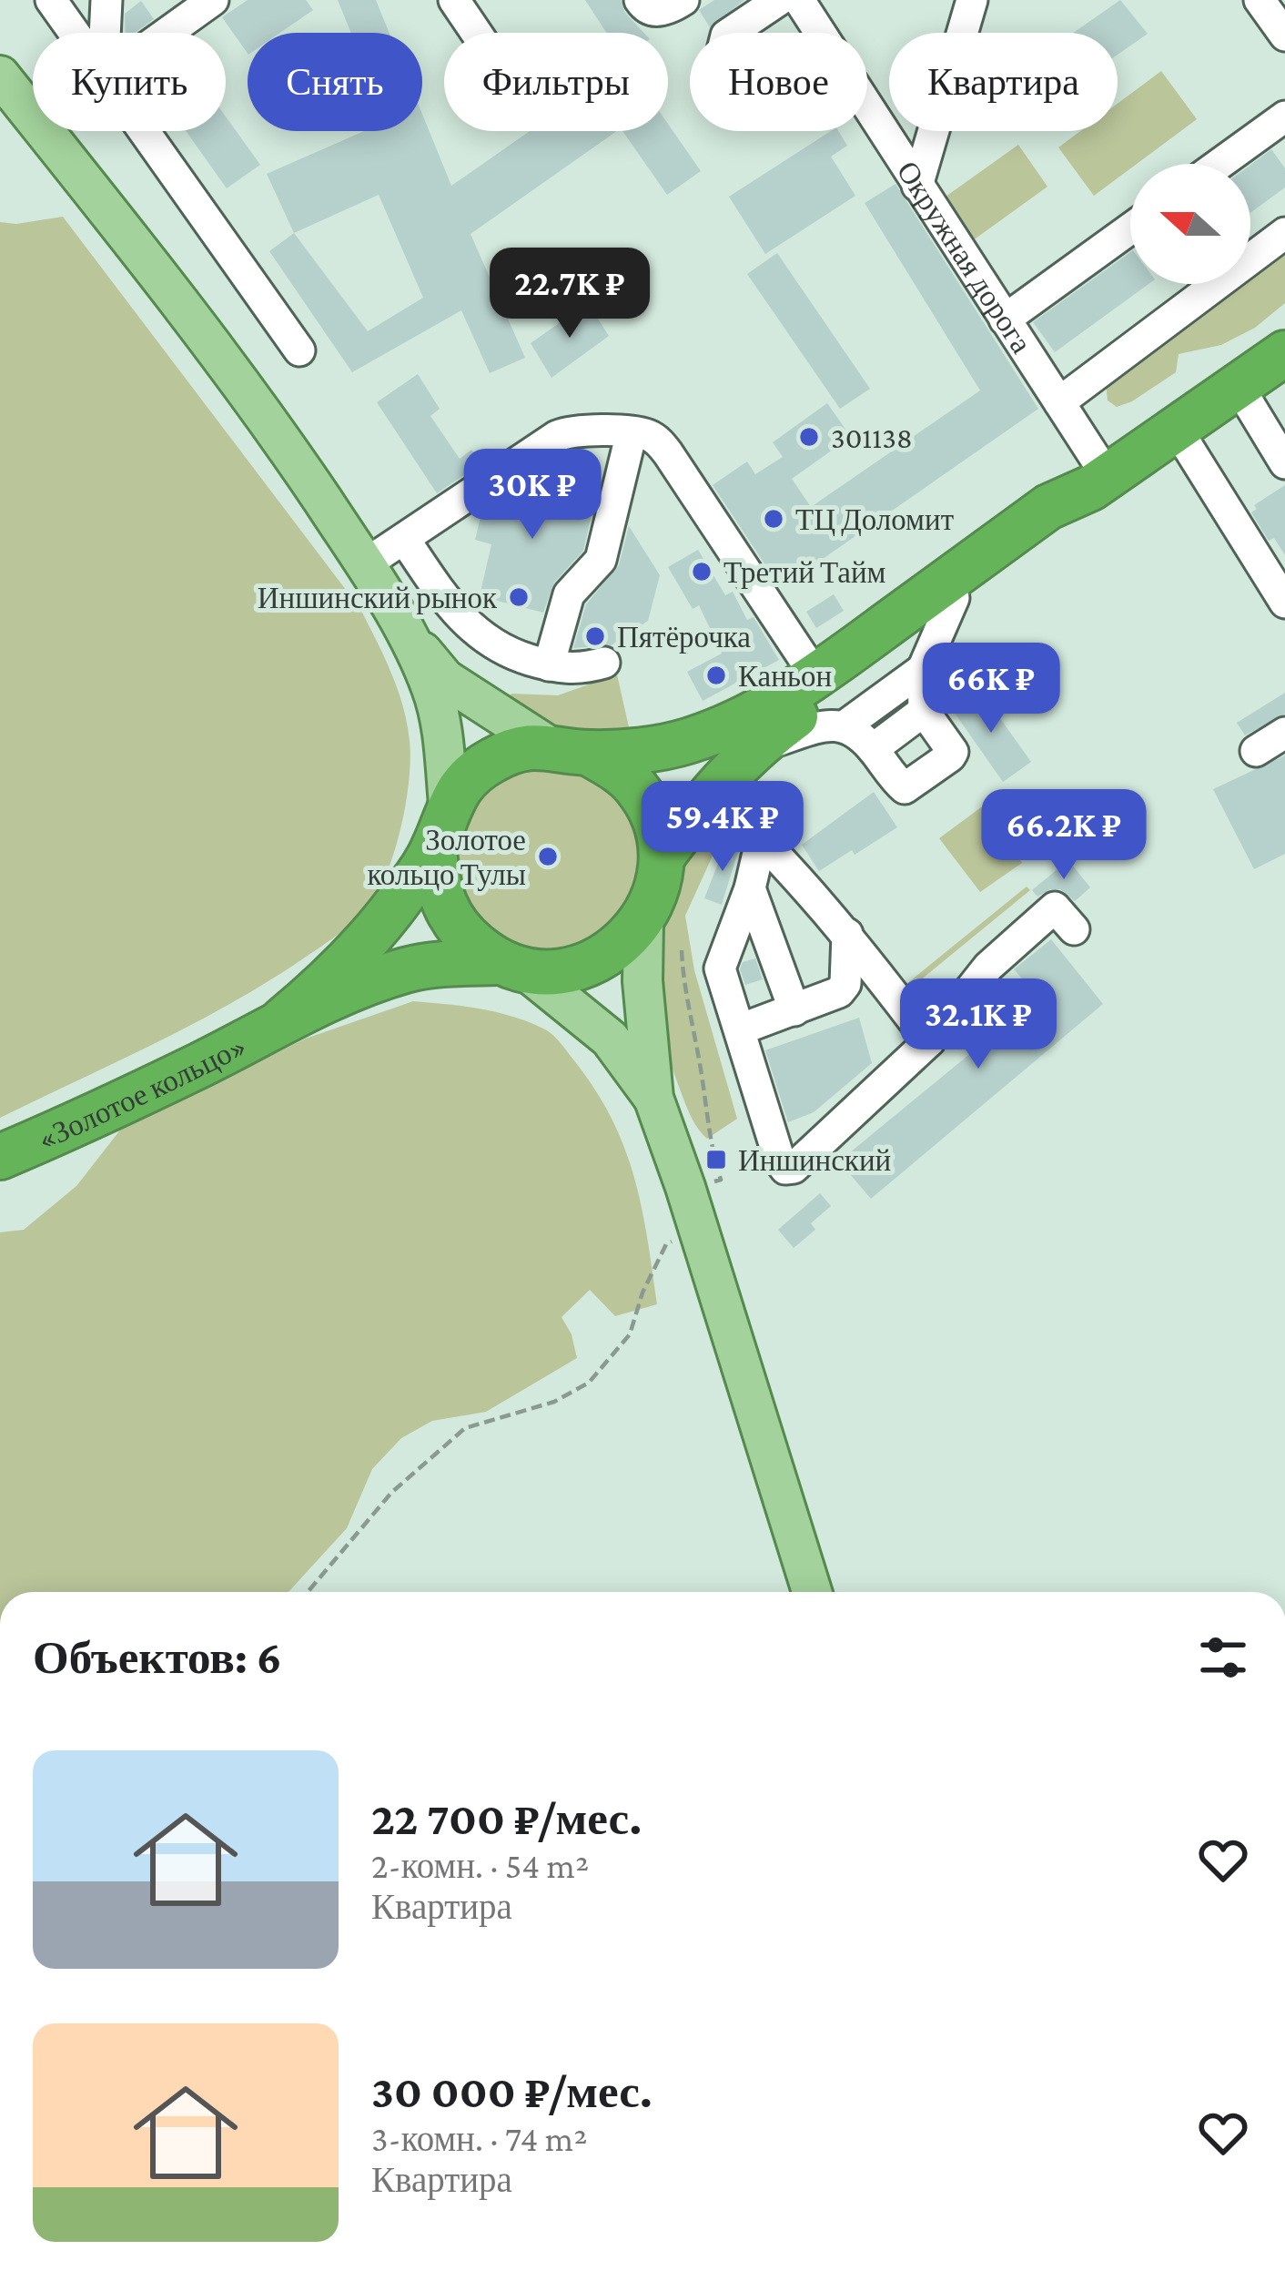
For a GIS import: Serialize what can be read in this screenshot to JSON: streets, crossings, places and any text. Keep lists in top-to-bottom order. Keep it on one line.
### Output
{"streets":{"highway":["«Золотое кольцо»"],"street":["Окружная дорога"]},"crossings":[["Окружная дорога","«Золотое кольцо»"]],"places":{"other":["301138","ТЦ Доломит","Третий Тайм","Иншинский рынок","Пятёрочка","Каньон","Золотое кольцо Тулы"],"transit":["Иншинский"]},"north":"left","page":{"chip":["Купить","Снять","Фильтры","Новое","Квартира"],"price":["22.7K ₽","30K ₽","66K ₽","59.4K ₽","66.2K ₽","32.1K ₽"],"heading":"Объектов: 6","list":[{"name":"22 700 ₽/мес.","note":"2-комн. · 54 m² · Квартира"},{"name":"30 000 ₽/мес.","note":"3-комн. · 74 m² · Квартира"}]}}
